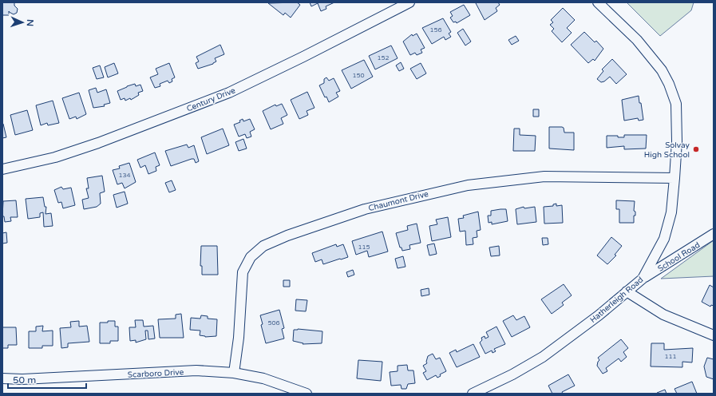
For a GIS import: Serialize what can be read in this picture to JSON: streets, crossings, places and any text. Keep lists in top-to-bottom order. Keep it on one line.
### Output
{"streets":{"street":["Century Drive","Chaumont Drive","School Road","Hatherleigh Road","Scarboro Drive"]},"crossings":[["Chaumont Drive","Hatherleigh Road"],["Chaumont Drive","Scarboro Drive"],["School Road","Hatherleigh Road"]],"places":["Solvay High School"],"house_numbers":["156","152","150","134","115","506","111"],"scale_bar":"50 m","north":"right"}
